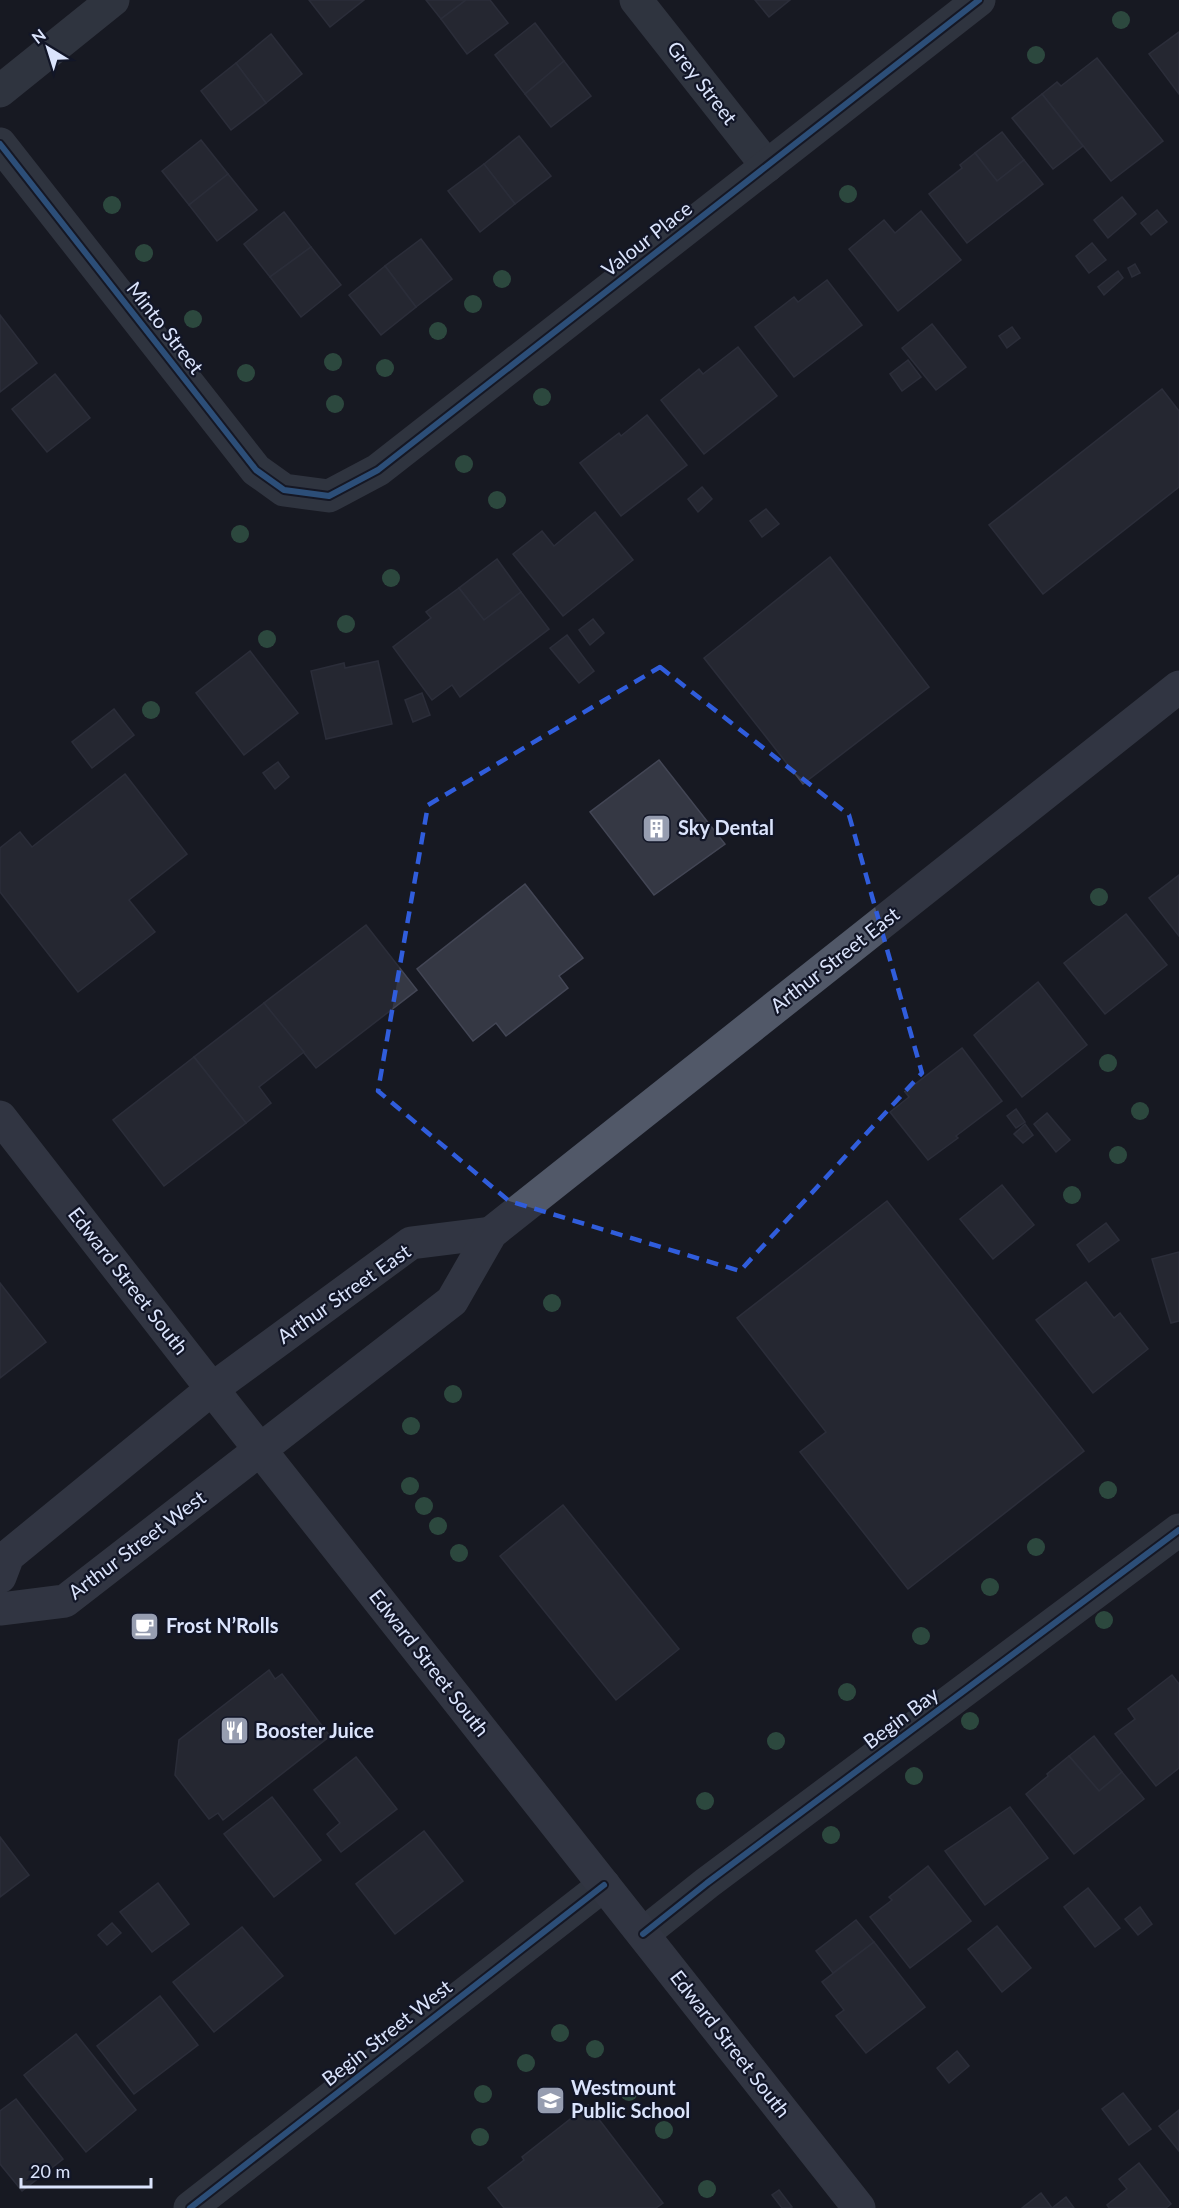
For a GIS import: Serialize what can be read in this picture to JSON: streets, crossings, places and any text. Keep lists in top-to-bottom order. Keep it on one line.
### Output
{"streets":{"main road":["Arthur Street East","Edward Street South","Arthur Street West"],"street":["Grey Street","Valour Place","Minto Street","Begin Bay","Begin Street West"]},"crossings":[["Grey Street","Valour Place"],["Valour Place","Minto Street"],["Arthur Street East","Edward Street South"],["Arthur Street East","Arthur Street West"],["Edward Street South","Arthur Street West"],["Edward Street South","Begin Bay"],["Edward Street South","Begin Street West"]],"places":{"building":["Sky Dental"],"cafe":["Frost N’Rolls"],"restaurant":["Booster Juice"],"school or university":["Westmount Public School"]},"scale_bar":"20 m","north":"top left"}
